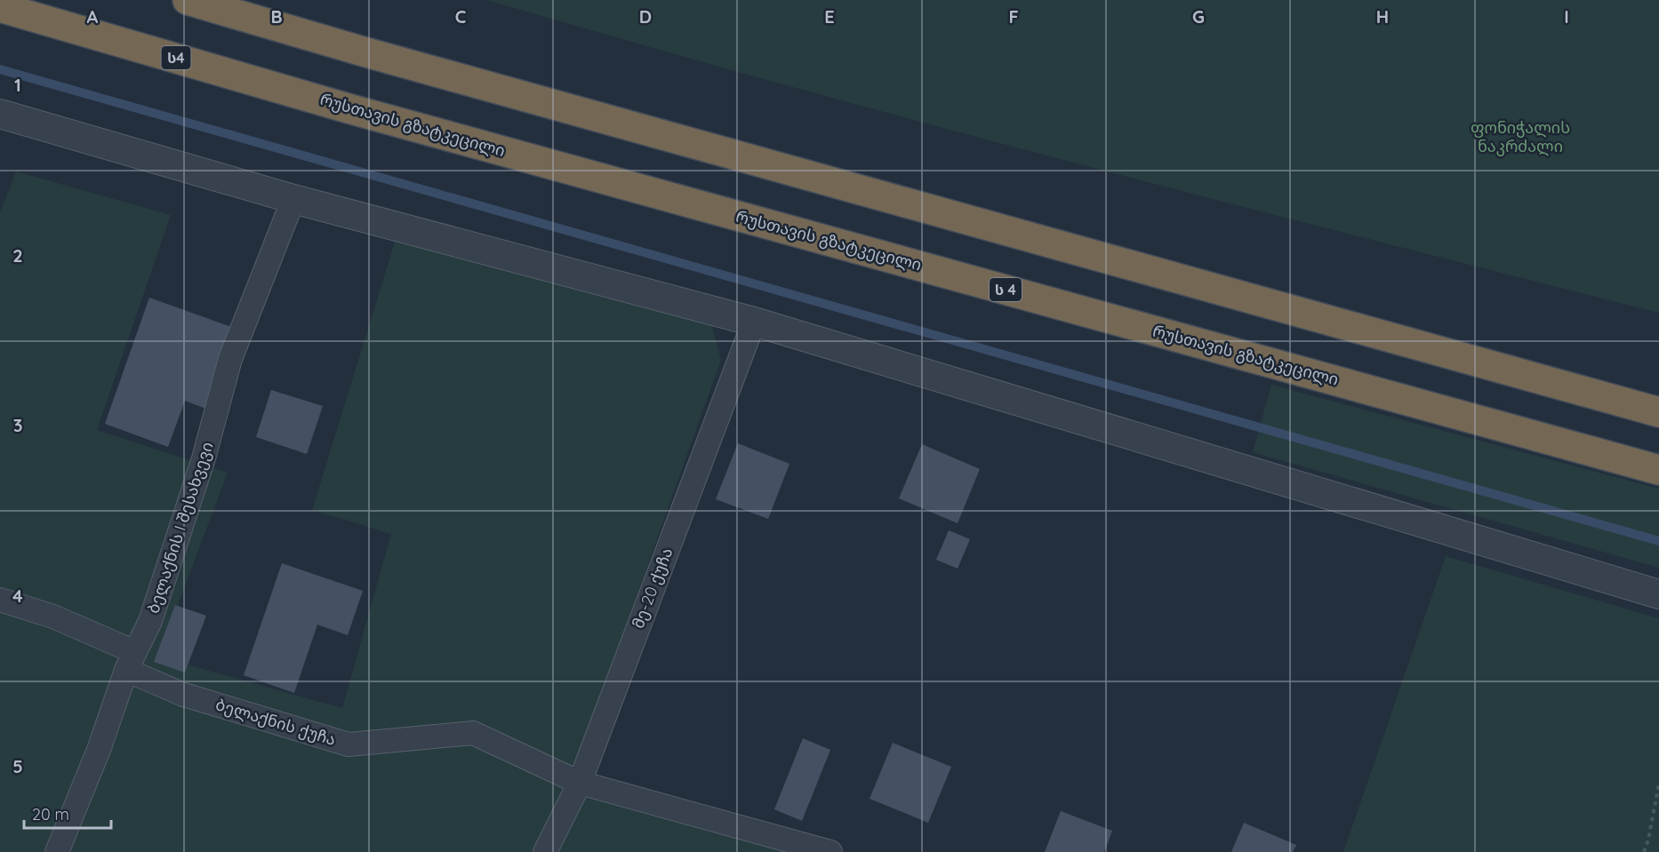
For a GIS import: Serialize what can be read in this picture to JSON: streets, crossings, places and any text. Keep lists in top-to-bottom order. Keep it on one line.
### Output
{"streets":{"highway":["ს4","რუსთავის გზატკეცილი","ს 4"],"street":["ბელაქნის I შესახვევი","მე-20 ქუჩა","ბელაქნის ქუჩა"]},"crossings":[["ბელაქნის I შესახვევი","ბელაქნის ქუჩა"],["მე-20 ქუჩა","ბელაქნის ქუჩა"]],"parks":["ფონიჭალის ნაკრძალი"],"scale_bar":"20 m","grid":{"columns":["A","B","C","D","E","F","G","H","I"],"rows":["1","2","3","4","5"]}}
